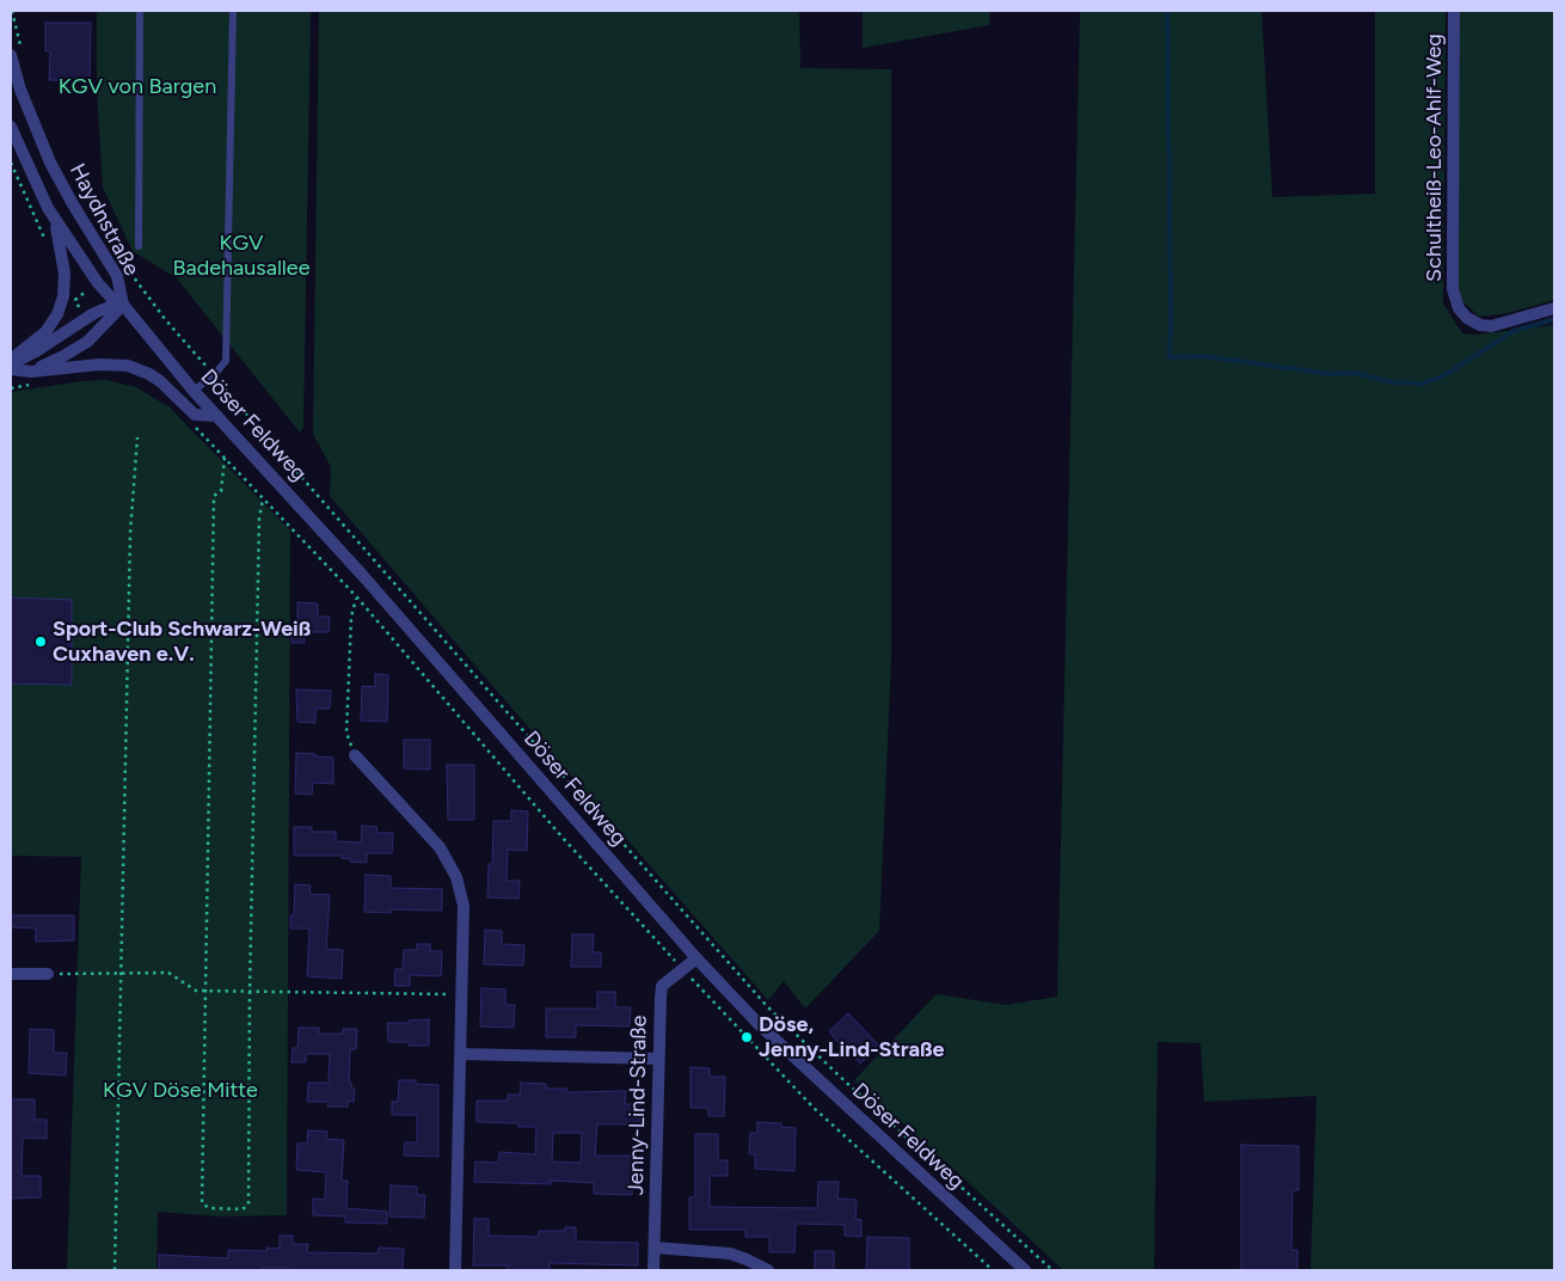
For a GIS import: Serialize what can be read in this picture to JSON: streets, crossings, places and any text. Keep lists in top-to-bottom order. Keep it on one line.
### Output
{"streets":{"street":["Schultheiß-Leo-Ahlf-Weg","Haydnstraße","Döser Feldweg","Jenny-Lind-Straße"]},"crossings":[["Haydnstraße","Döser Feldweg"],["Döser Feldweg","Jenny-Lind-Straße"]],"parks":["KGV von Bargen","KGV Badehausallee","KGV Döse Mitte"],"places":["Sport-Club Schwarz-Weiß Cuxhaven e.V.","Döse, Jenny-Lind-Straße"]}
